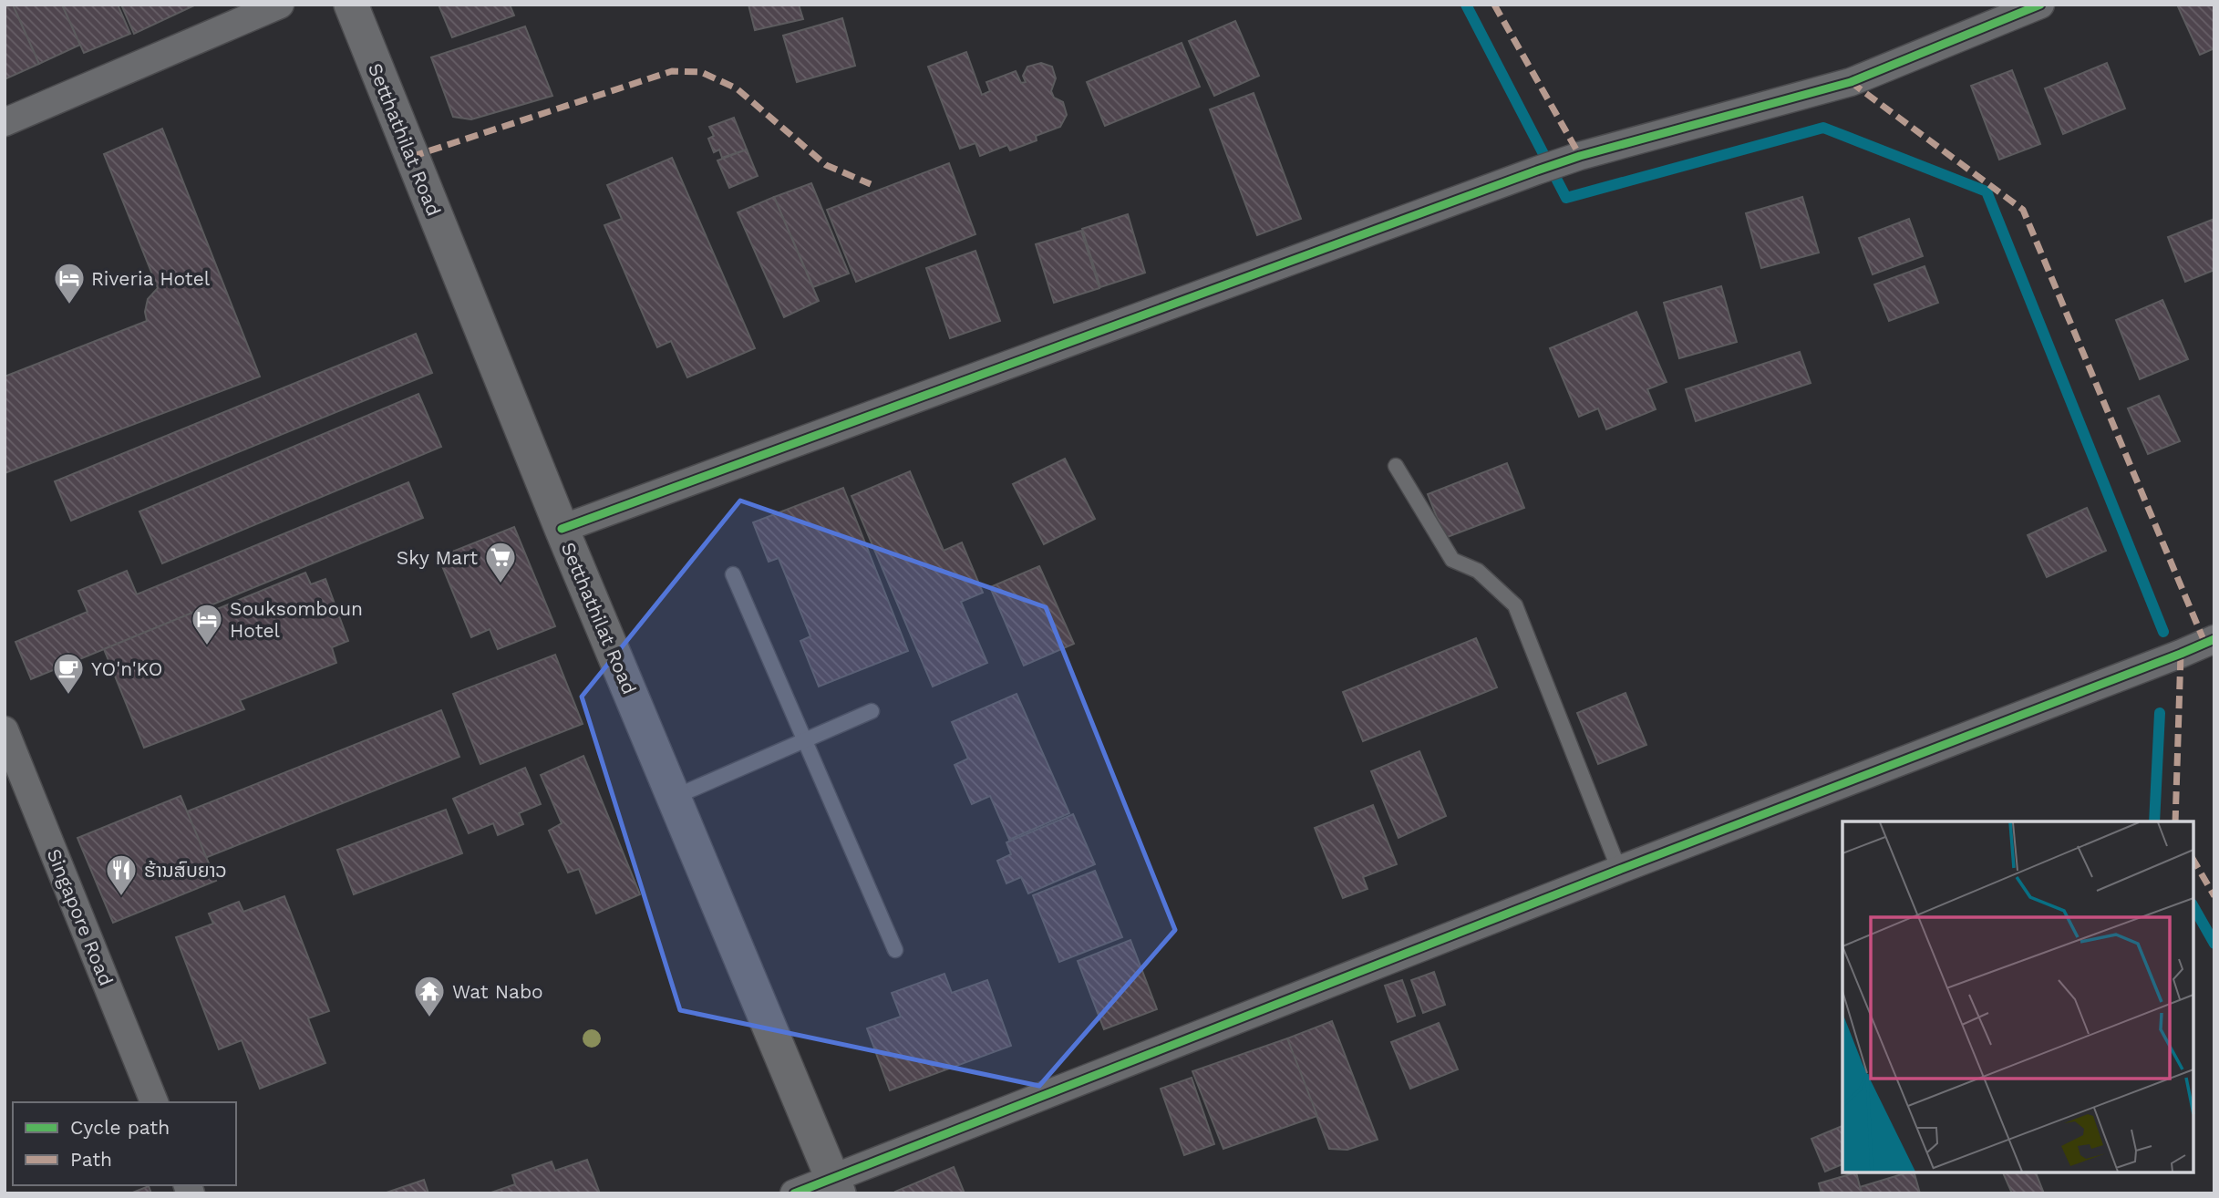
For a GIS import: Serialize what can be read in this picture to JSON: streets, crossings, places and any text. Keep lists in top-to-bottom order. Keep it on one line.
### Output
{"streets":{"street":["Setthathilat Road","Singapore Road"]},"places":{"hotel":["Riveria Hotel","Souksomboun Hotel"],"supermarket":["Sky Mart"],"cafe":["YO'n'KO"],"restaurant":["ຮ້ານສົບຍາວ"],"temple":["Wat Nabo"]},"legend":["Cycle path","Path"]}
